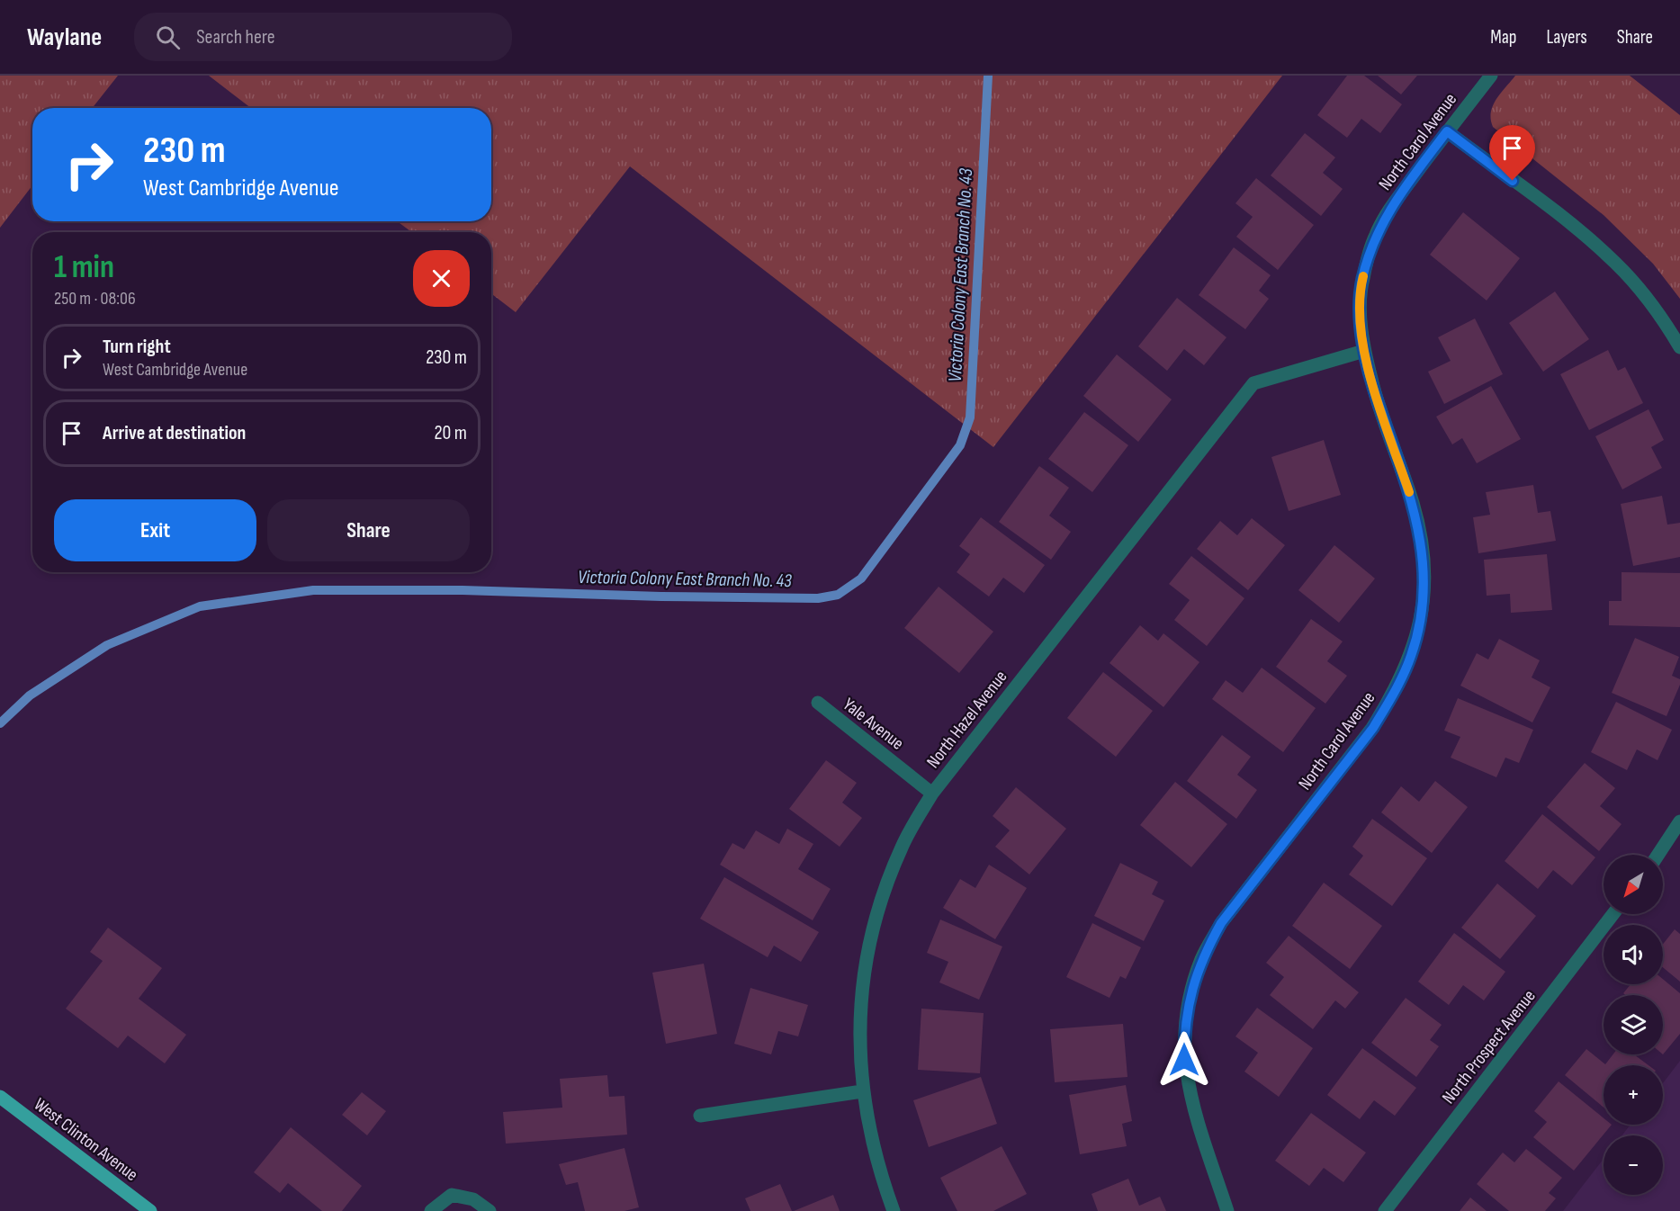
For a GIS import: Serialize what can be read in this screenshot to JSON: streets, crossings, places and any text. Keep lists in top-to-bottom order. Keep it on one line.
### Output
{"streets":{"main road":["West Clinton Avenue"],"street":["North Carol Avenue","North Hazel Avenue","Yale Avenue","North Prospect Avenue"]},"crossings":[["North Carol Avenue","North Hazel Avenue"],["North Hazel Avenue","Yale Avenue"]],"water":["Victoria Colony East Branch No. 43"],"north":"bottom left","page":{"header":"Waylane","search":"Search here","nav":["Map","Layers","Share"],"turn":["230 m","West Cambridge Avenue"],"heading":["1 min","250 m · 08:06"],"list":[{"name":"Turn right","note":"West Cambridge Avenue","value":"230 m"},{"name":"Arrive at destination","value":"20 m"}],"buttons":["Exit","Share"],"map_buttons":["+","−"]}}
